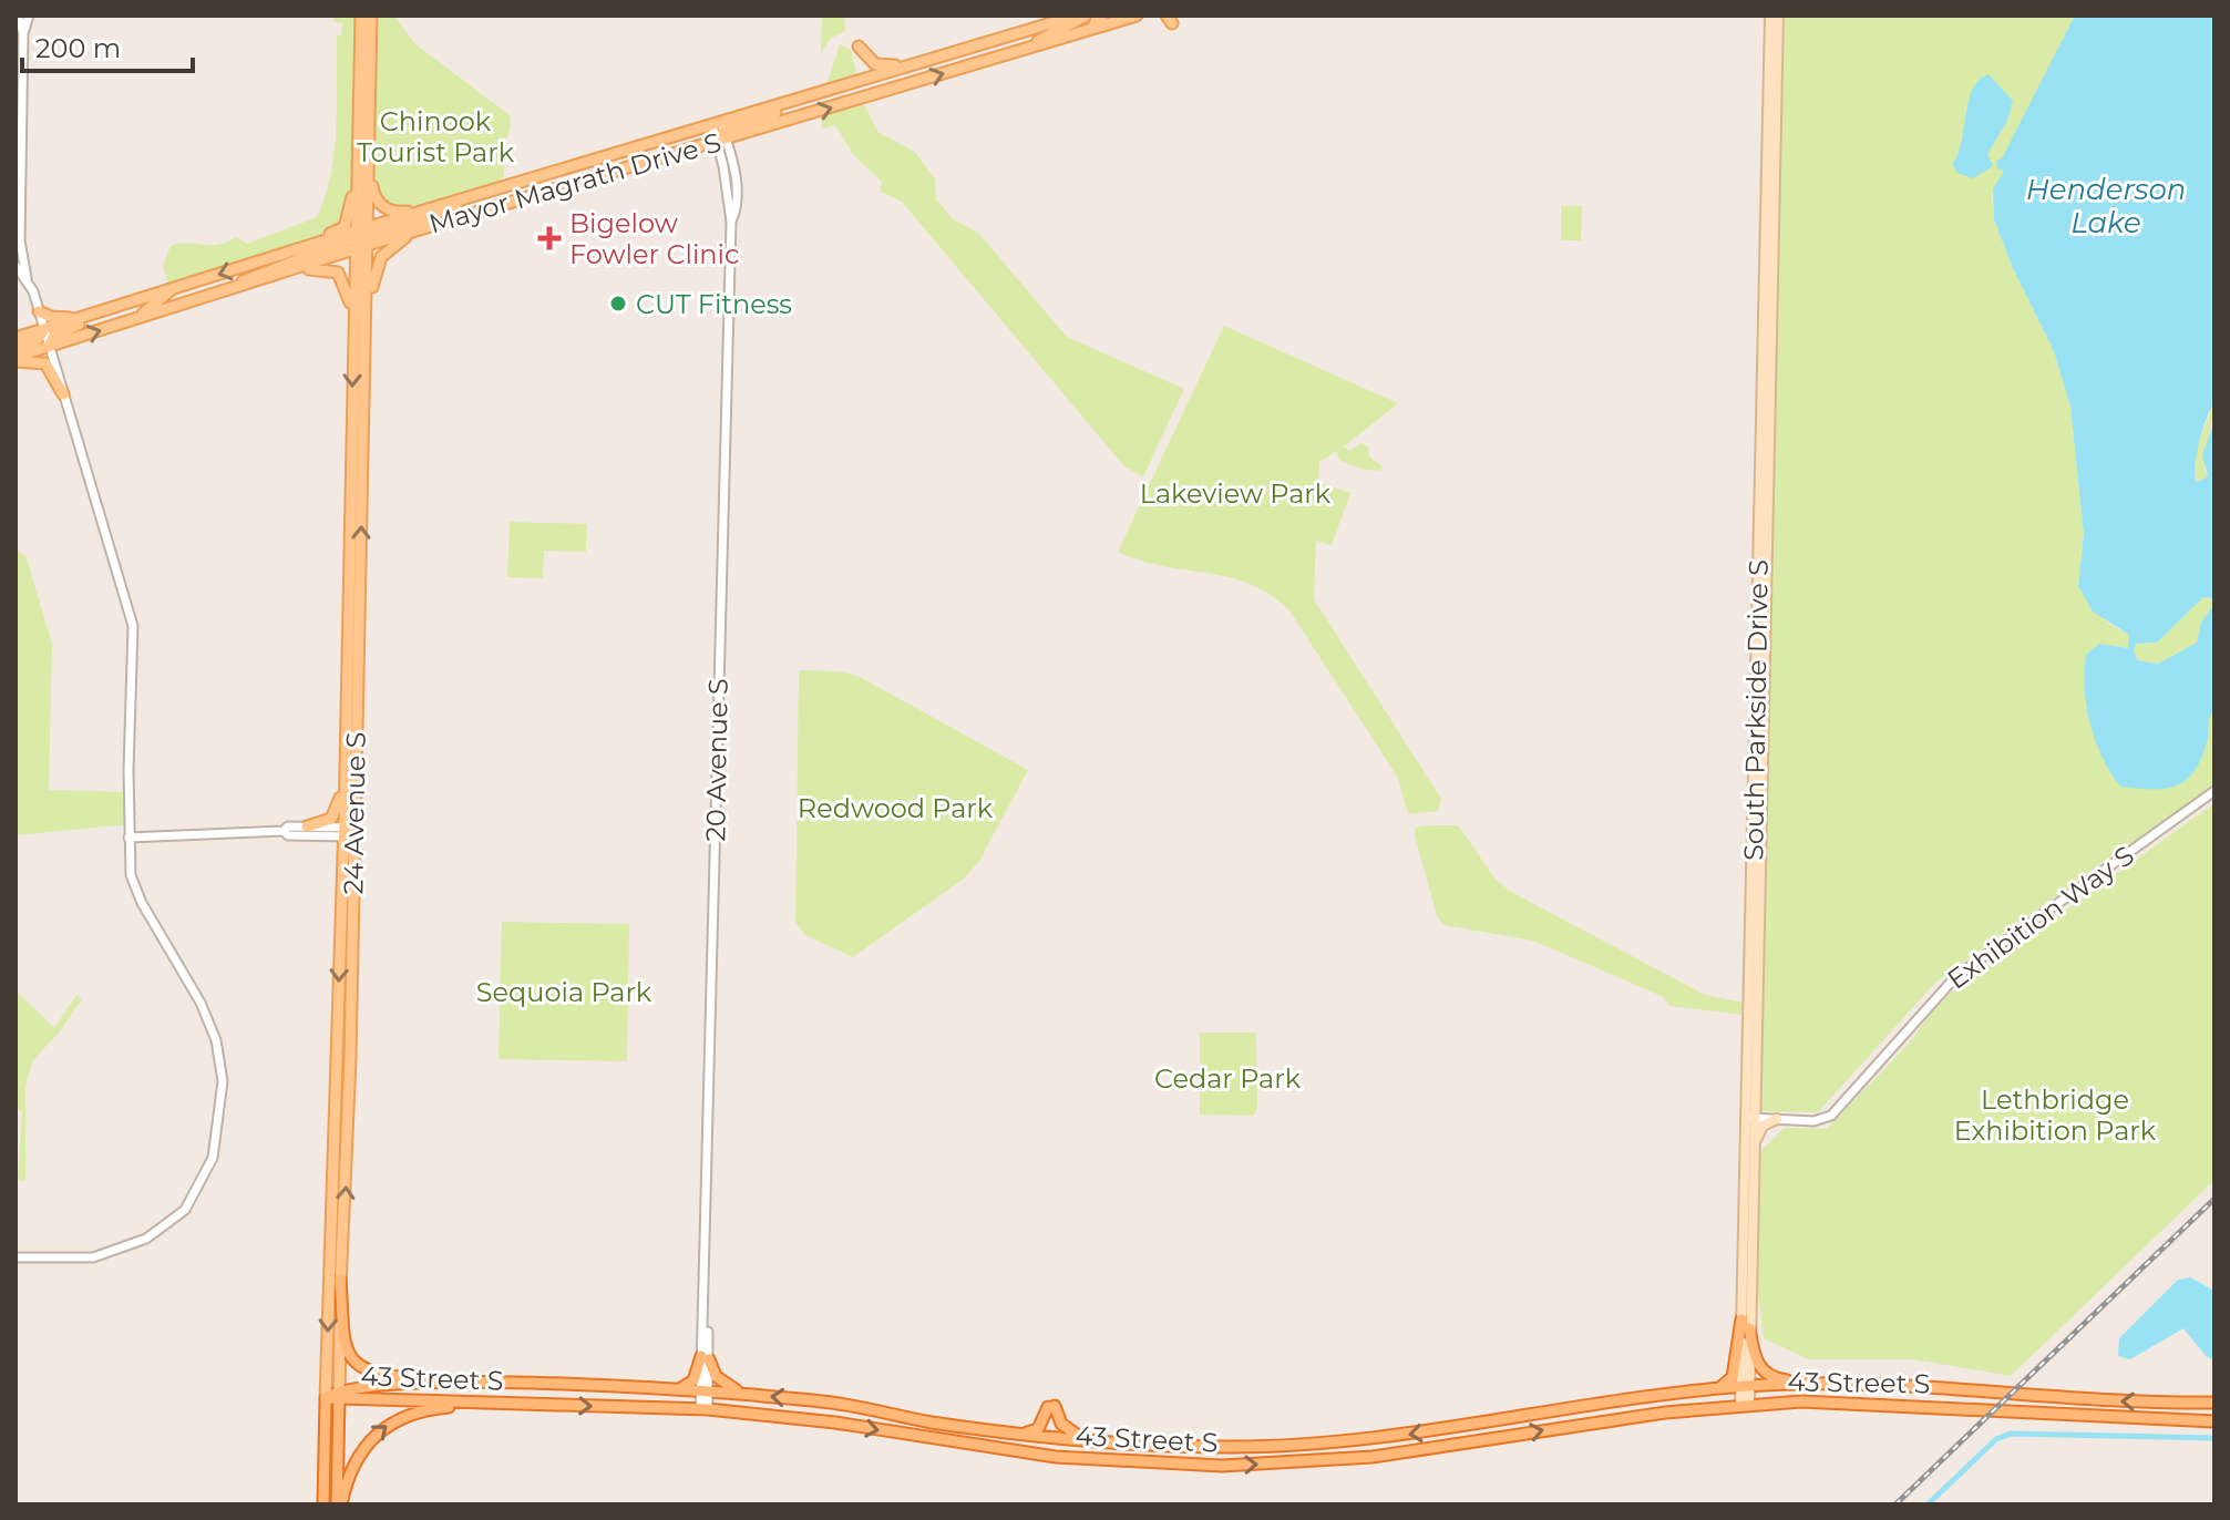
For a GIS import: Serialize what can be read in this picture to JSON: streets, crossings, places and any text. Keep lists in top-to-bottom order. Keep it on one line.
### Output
{"streets":{"highway":["43 Street S"],"main road":["Mayor Magrath Drive S","South Parkside Drive S","24 Avenue S"],"street":["20 Avenue S","Exhibition Way S"]},"crossings":[["Mayor Magrath Drive S","20 Avenue S"],["Mayor Magrath Drive S","24 Avenue S"],["South Parkside Drive S","Exhibition Way S"],["South Parkside Drive S","43 Street S"],["20 Avenue S","43 Street S"],["24 Avenue S","43 Street S"]],"water":["Henderson Lake"],"parks":["Chinook Tourist Park","Lakeview Park","Redwood Park","Sequoia Park","Cedar Park","Lethbridge Exhibition Park"],"places":{"health":["Bigelow Fowler Clinic"],"other":["CUT Fitness"]},"scale_bar":"200 m"}
